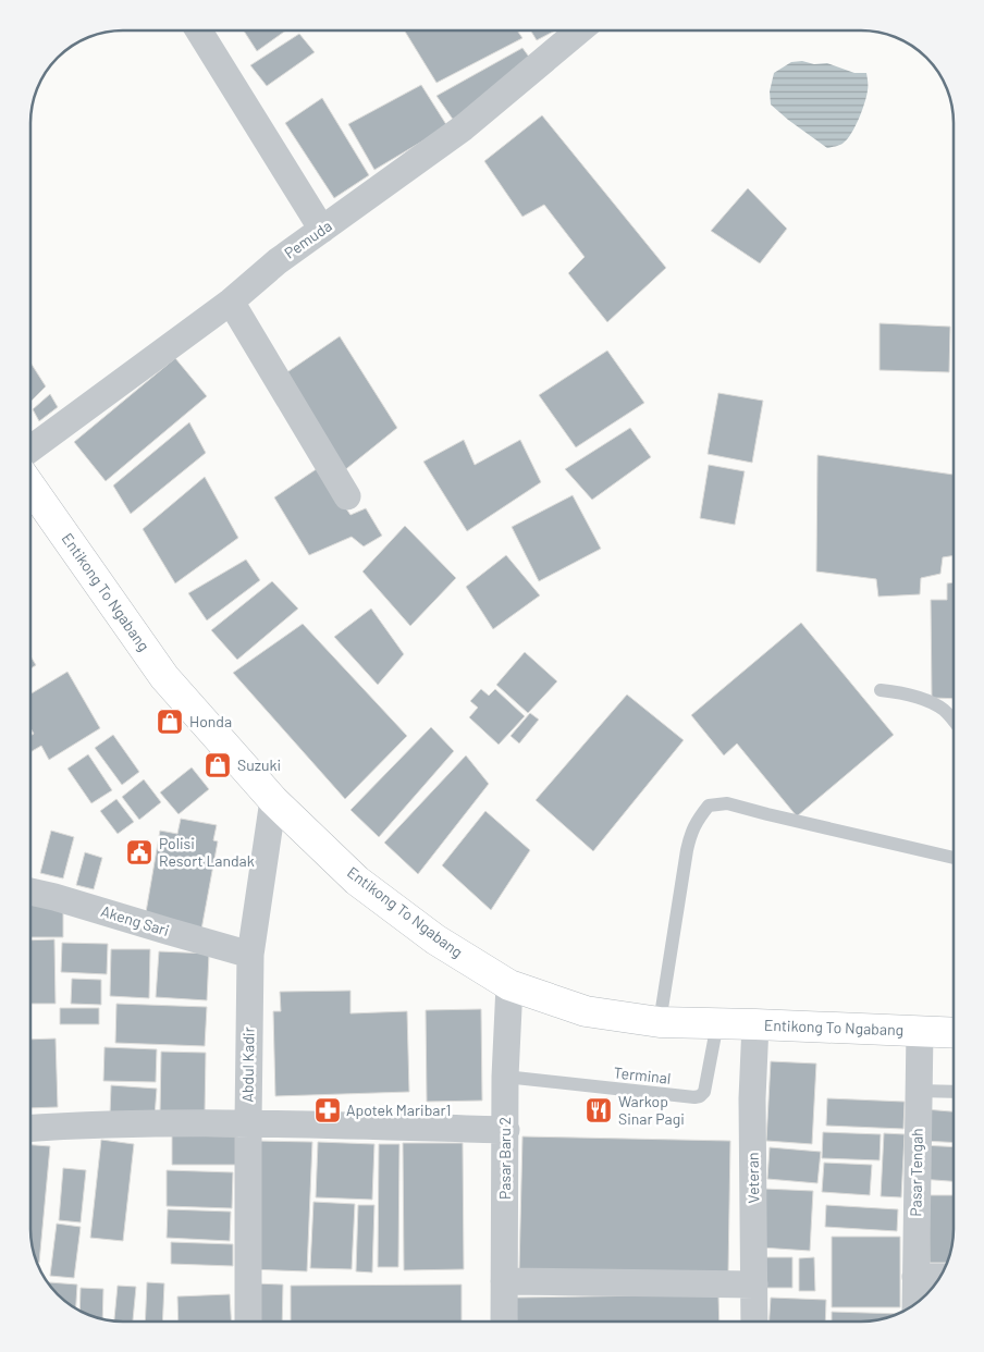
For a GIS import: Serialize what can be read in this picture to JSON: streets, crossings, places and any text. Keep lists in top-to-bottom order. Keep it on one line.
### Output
{"streets":{"highway":["Entikong To Ngabang"],"street":["Pemuda","Akeng Sari","Abdul Kadir","Pasar Baru 2","Pasar Tengah","Veteran"],"lane":["Terminal"]},"crossings":[["Entikong To Ngabang","Abdul Kadir"],["Entikong To Ngabang","Terminal"],["Entikong To Ngabang","Pasar Baru 2"],["Entikong To Ngabang","Pasar Tengah"],["Entikong To Ngabang","Veteran"],["Akeng Sari","Abdul Kadir"],["Terminal","Pasar Baru 2"]],"places":{"shop":["Honda","Suzuki"],"public building":["Polisi Resort Landak"],"pharmacy":["Apotek Maribar1"],"restaurant":["Warkop Sinar Pagi"]}}
